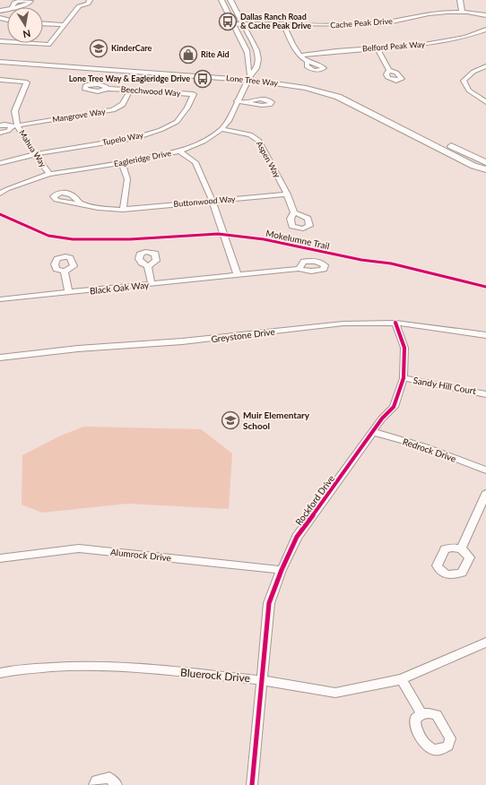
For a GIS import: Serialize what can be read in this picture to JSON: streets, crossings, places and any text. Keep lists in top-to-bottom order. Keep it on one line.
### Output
{"streets":{"main road":["Lone Tree Way"],"street":["Cache Peak Drive","Belford Peak Way","Beechwood Way","Mangrove Way","Tupelo Way","Mahua Way","Eagleridge Drive","Aspen Way","Buttonwood Way","Black Oak Way","Greystone Drive","Sandy Hill Court","Redrock Drive","Rockford Drive","Alumrock Drive","Bluerock Drive"],"cycle path":["Mokelumne Trail"]},"crossings":[["Cache Peak Drive","Eagleridge Drive"],["Lone Tree Way","Eagleridge Drive"],["Beechwood Way","Mangrove Way"],["Beechwood Way","Tupelo Way"],["Mangrove Way","Mahua Way"],["Tupelo Way","Mahua Way"],["Mahua Way","Eagleridge Drive"],["Eagleridge Drive","Aspen Way"],["Aspen Way","Buttonwood Way"],["Greystone Drive","Rockford Drive"],["Sandy Hill Court","Rockford Drive"],["Redrock Drive","Rockford Drive"],["Rockford Drive","Alumrock Drive"],["Rockford Drive","Bluerock Drive"]],"places":{"bus stop":["Dallas Ranch Road & Cache Peak Drive","Lone Tree Way & Eagleridge Drive"],"school or university":["KinderCare","Muir Elementary School"],"shop":["Rite Aid"]},"north":"bottom"}
